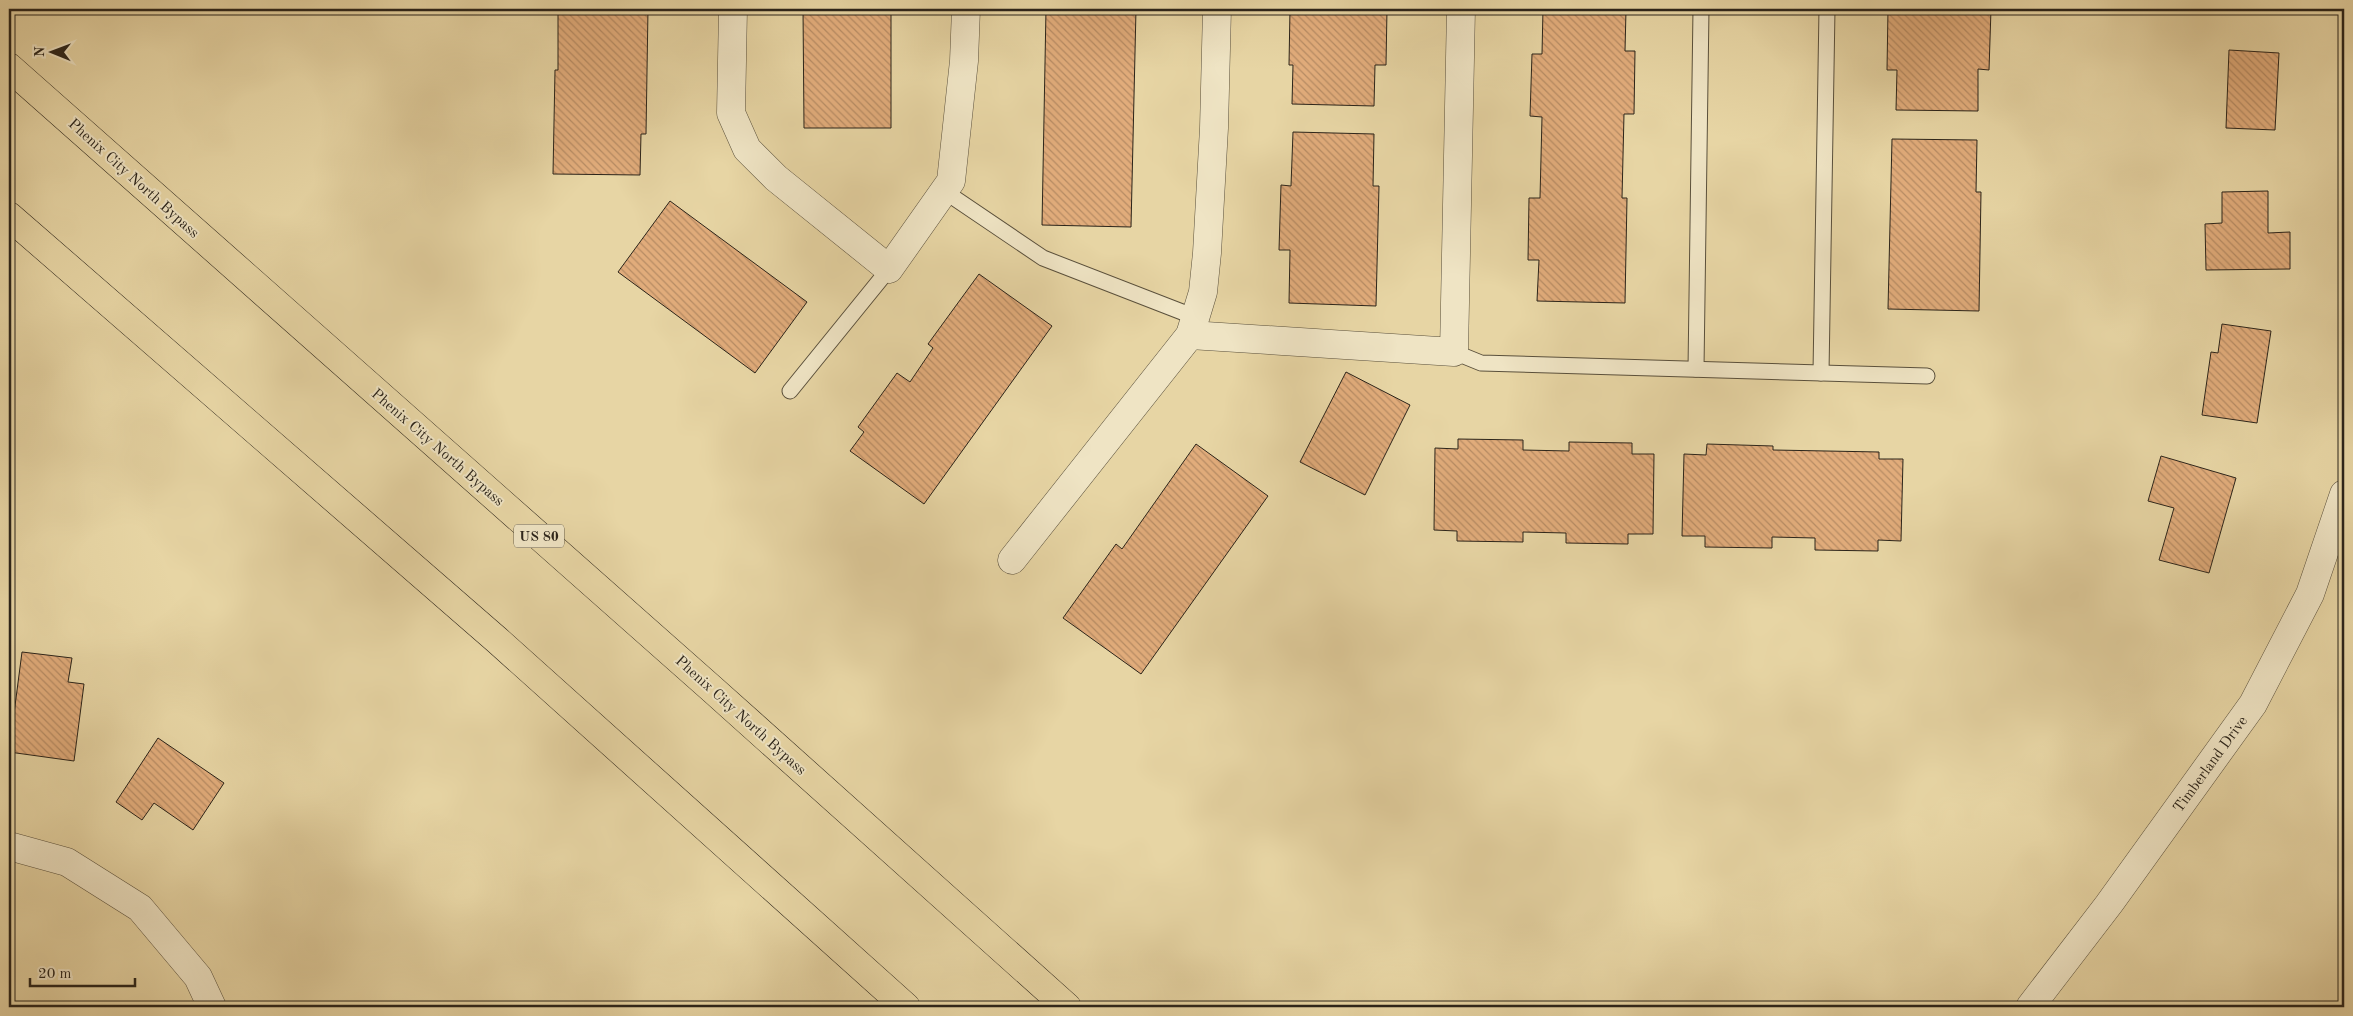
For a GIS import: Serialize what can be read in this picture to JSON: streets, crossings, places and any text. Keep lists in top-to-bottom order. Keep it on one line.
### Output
{"streets":{"highway":["Phenix City North Bypass","US 80"],"street":["Timberland Drive"]},"scale_bar":"20 m","north":"left"}
